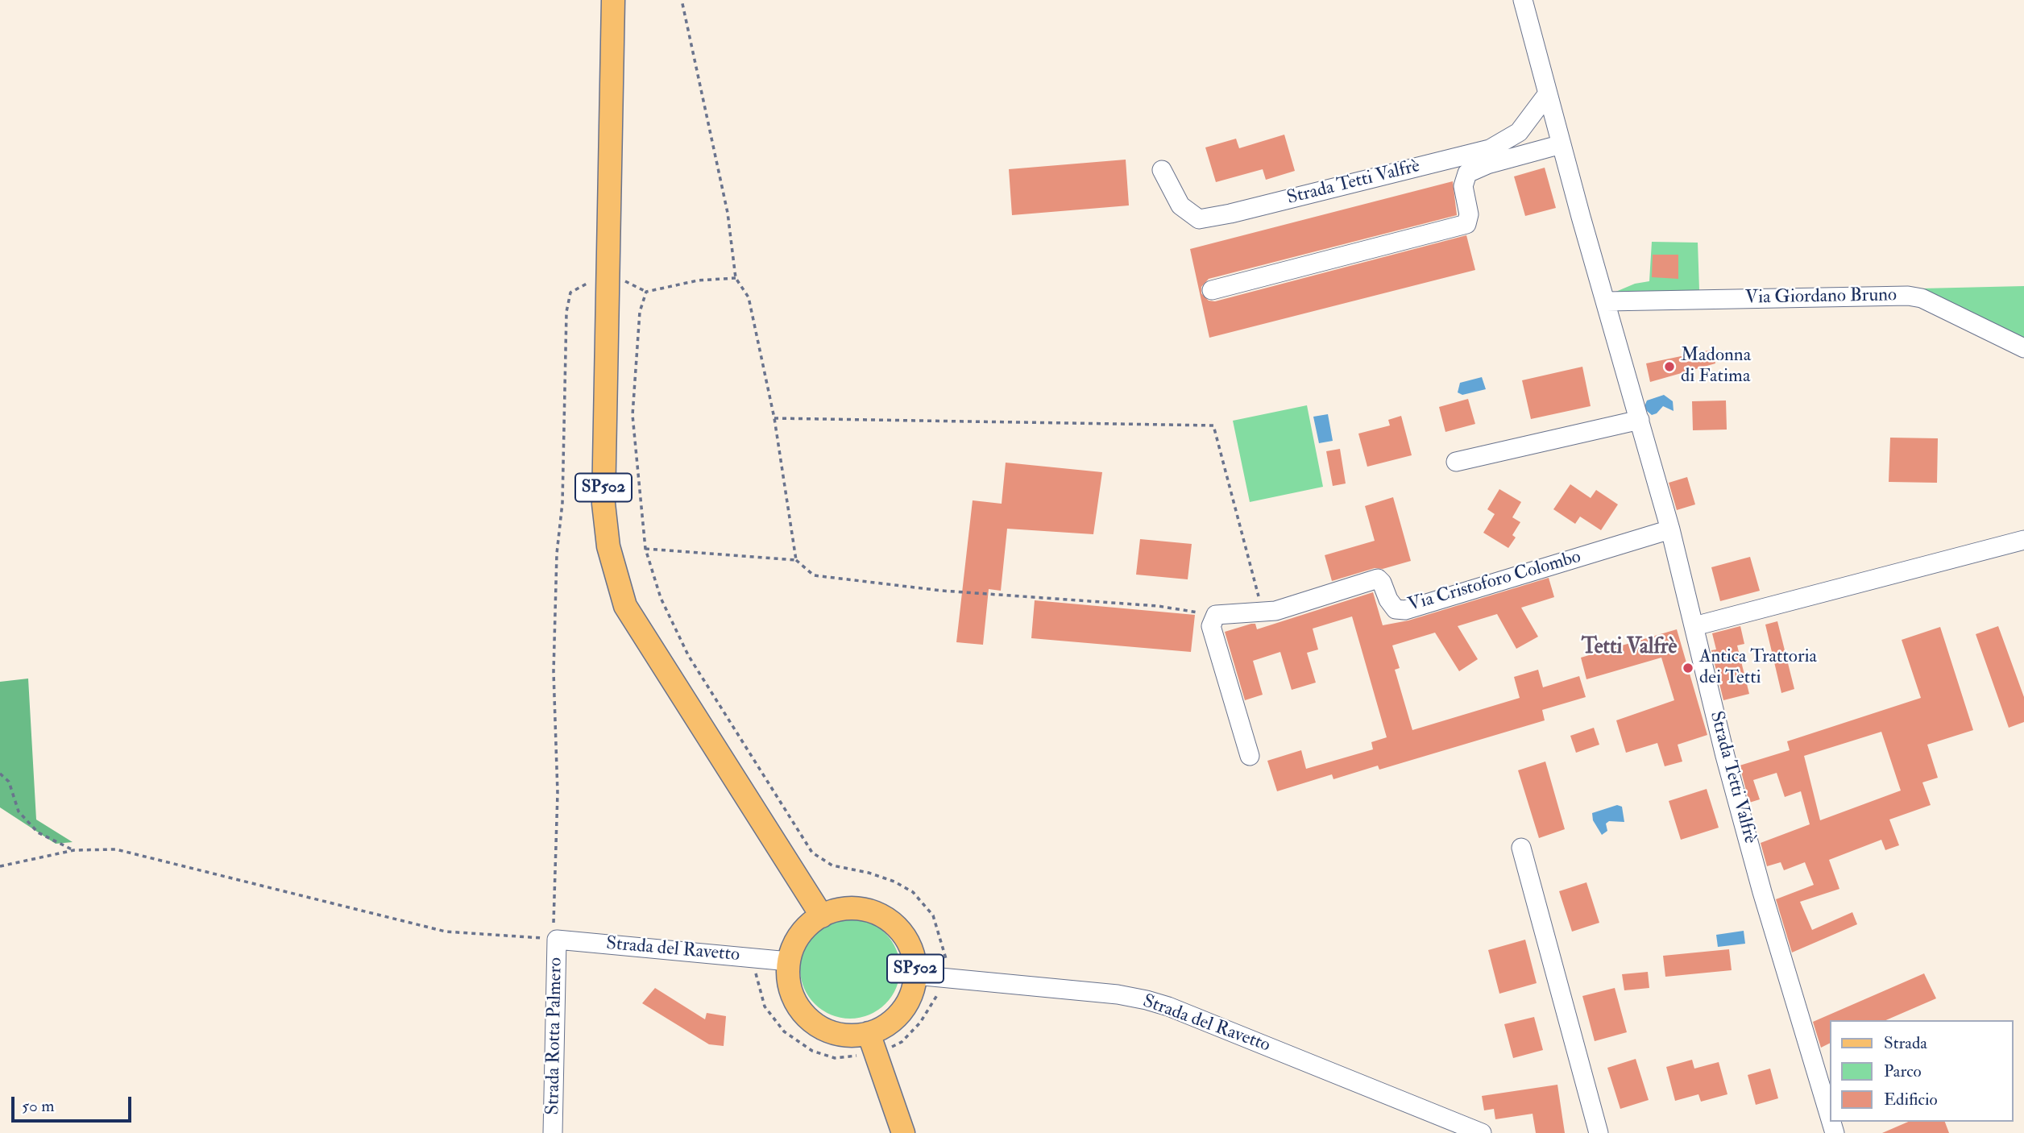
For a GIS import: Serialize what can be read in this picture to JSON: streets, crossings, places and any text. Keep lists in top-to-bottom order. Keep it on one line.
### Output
{"streets":{"main road":["SP502"],"street":["Strada Tetti Valfrè","Via Giordano Bruno","Via Cristoforo Colombo","Strada del Ravetto","Strada Rotta Palmero"]},"crossings":[["Strada Tetti Valfrè","Via Giordano Bruno"],["Strada Tetti Valfrè","Via Cristoforo Colombo"],["SP502","Strada del Ravetto"],["Strada del Ravetto","Strada Rotta Palmero"]],"districts":["Tetti Valfrè"],"places":["Madonna di Fatima","Antica Trattoria dei Tetti"],"legend":["Strada","Parco","Edificio"],"scale_bar":"50 m"}
